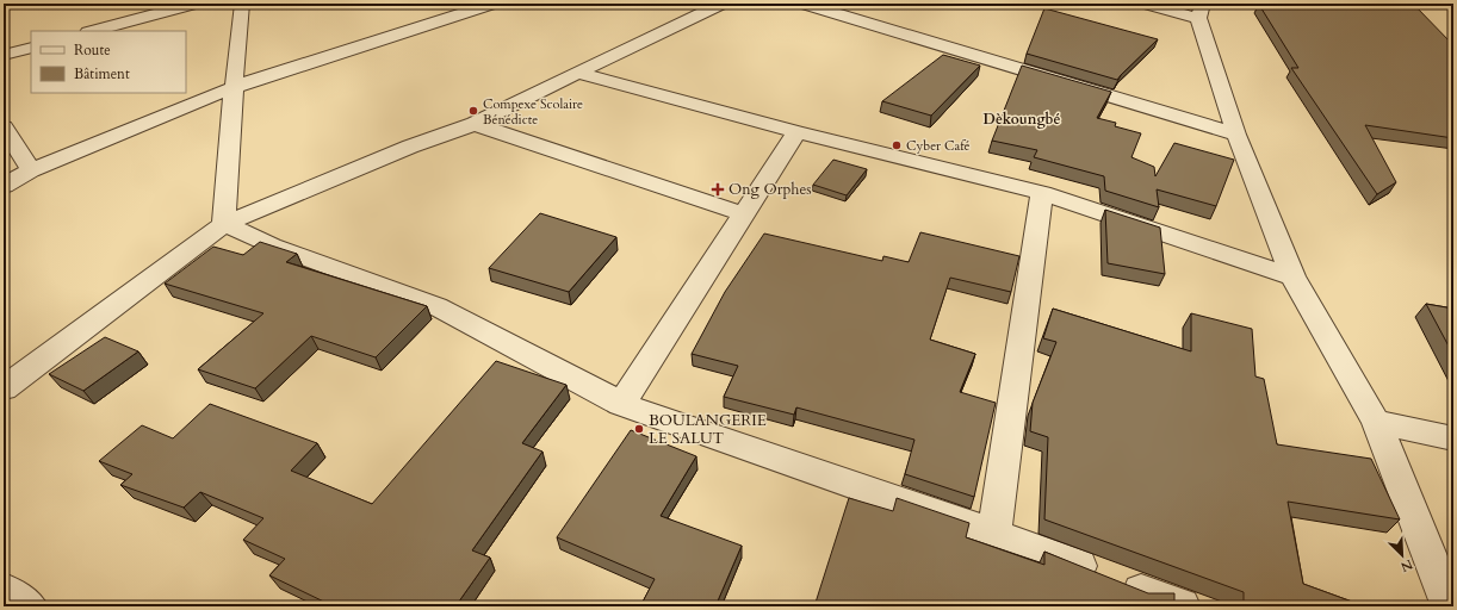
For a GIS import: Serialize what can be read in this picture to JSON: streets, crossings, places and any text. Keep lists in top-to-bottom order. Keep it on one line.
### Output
{"districts":["Dèkoungbé"],"places":{"other":["Compexe Scolaire Bénédicte","Cyber Café","BOULANGERIE LE SALUT"],"health":["Ong Orphes"]},"legend":["Route","Bâtiment"],"north":"bottom right"}
